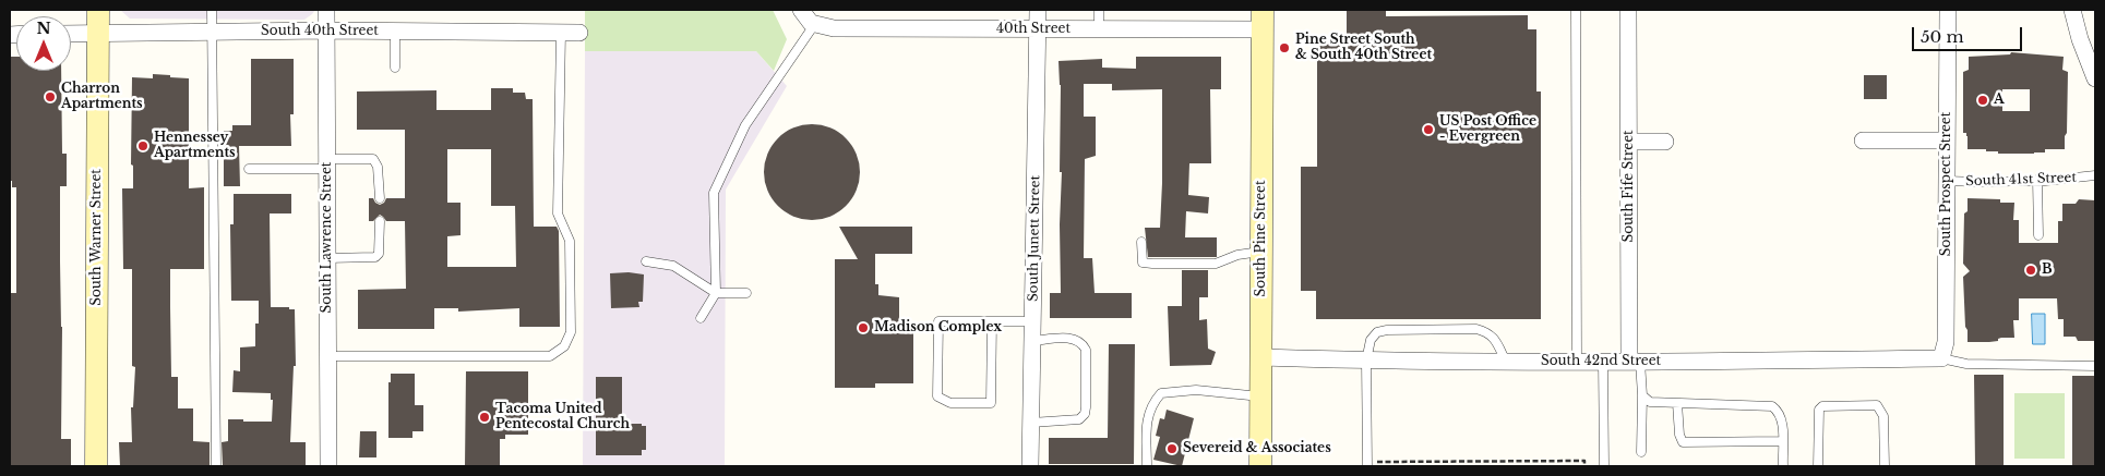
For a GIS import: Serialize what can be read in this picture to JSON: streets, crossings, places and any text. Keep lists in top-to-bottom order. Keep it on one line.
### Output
{"streets":{"street":["40th Street","South 40th Street","South Prospect Street","South Fife Street","South Warner Street","South Lawrence Street","South Junett Street","South Pine Street","South 42nd Street"],"lane":["South 41st Street"]},"crossings":[["40th Street","South Junett Street"],["40th Street","South Pine Street"],["South 40th Street","South Warner Street"],["South 40th Street","South Lawrence Street"],["South 41st Street","South Prospect Street"],["South Prospect Street","South 42nd Street"],["South Fife Street","South 42nd Street"],["South Pine Street","South 42nd Street"]],"places":["Pine Street South & South 40th Street","Charron Apartments","A","US Post Office - Evergreen","Hennessey Apartments","B","Madison Complex","Tacoma United Pentecostal Church","Severeid & Associates"],"scale_bar":"50 m","north":"top"}
